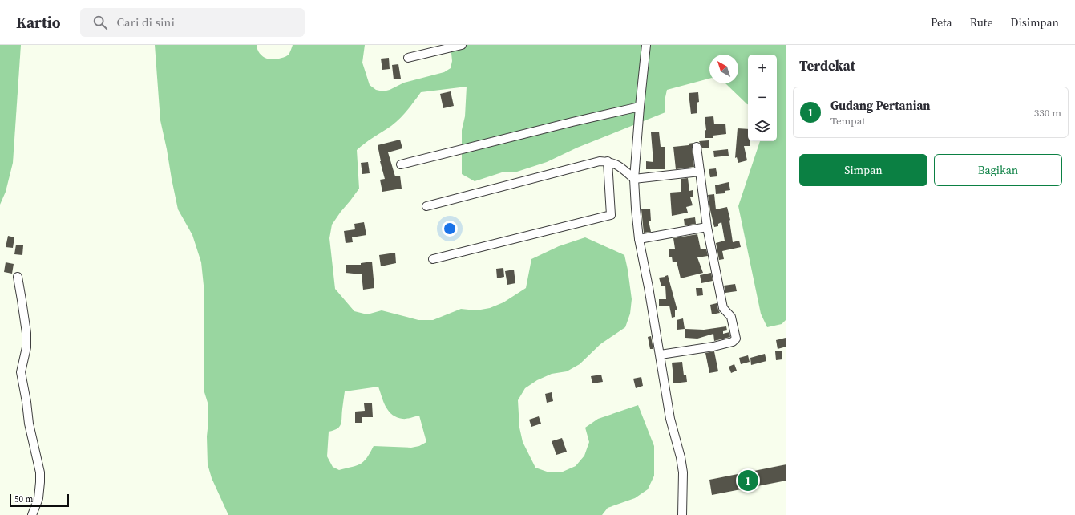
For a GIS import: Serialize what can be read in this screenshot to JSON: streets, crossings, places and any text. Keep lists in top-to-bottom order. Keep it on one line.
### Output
{"scale_bar":"50 m","north":"top left","page":{"header":"Kartio","search":"Cari di sini","nav":["Peta","Rute","Disimpan"],"heading":"Terdekat","map_buttons":["+","−"],"list":[{"mark":"1","name":"Gudang Pertanian","note":"Tempat","value":"330 m"}],"buttons":["Simpan","Bagikan"],"pins":"1","scale":"50 m"}}
